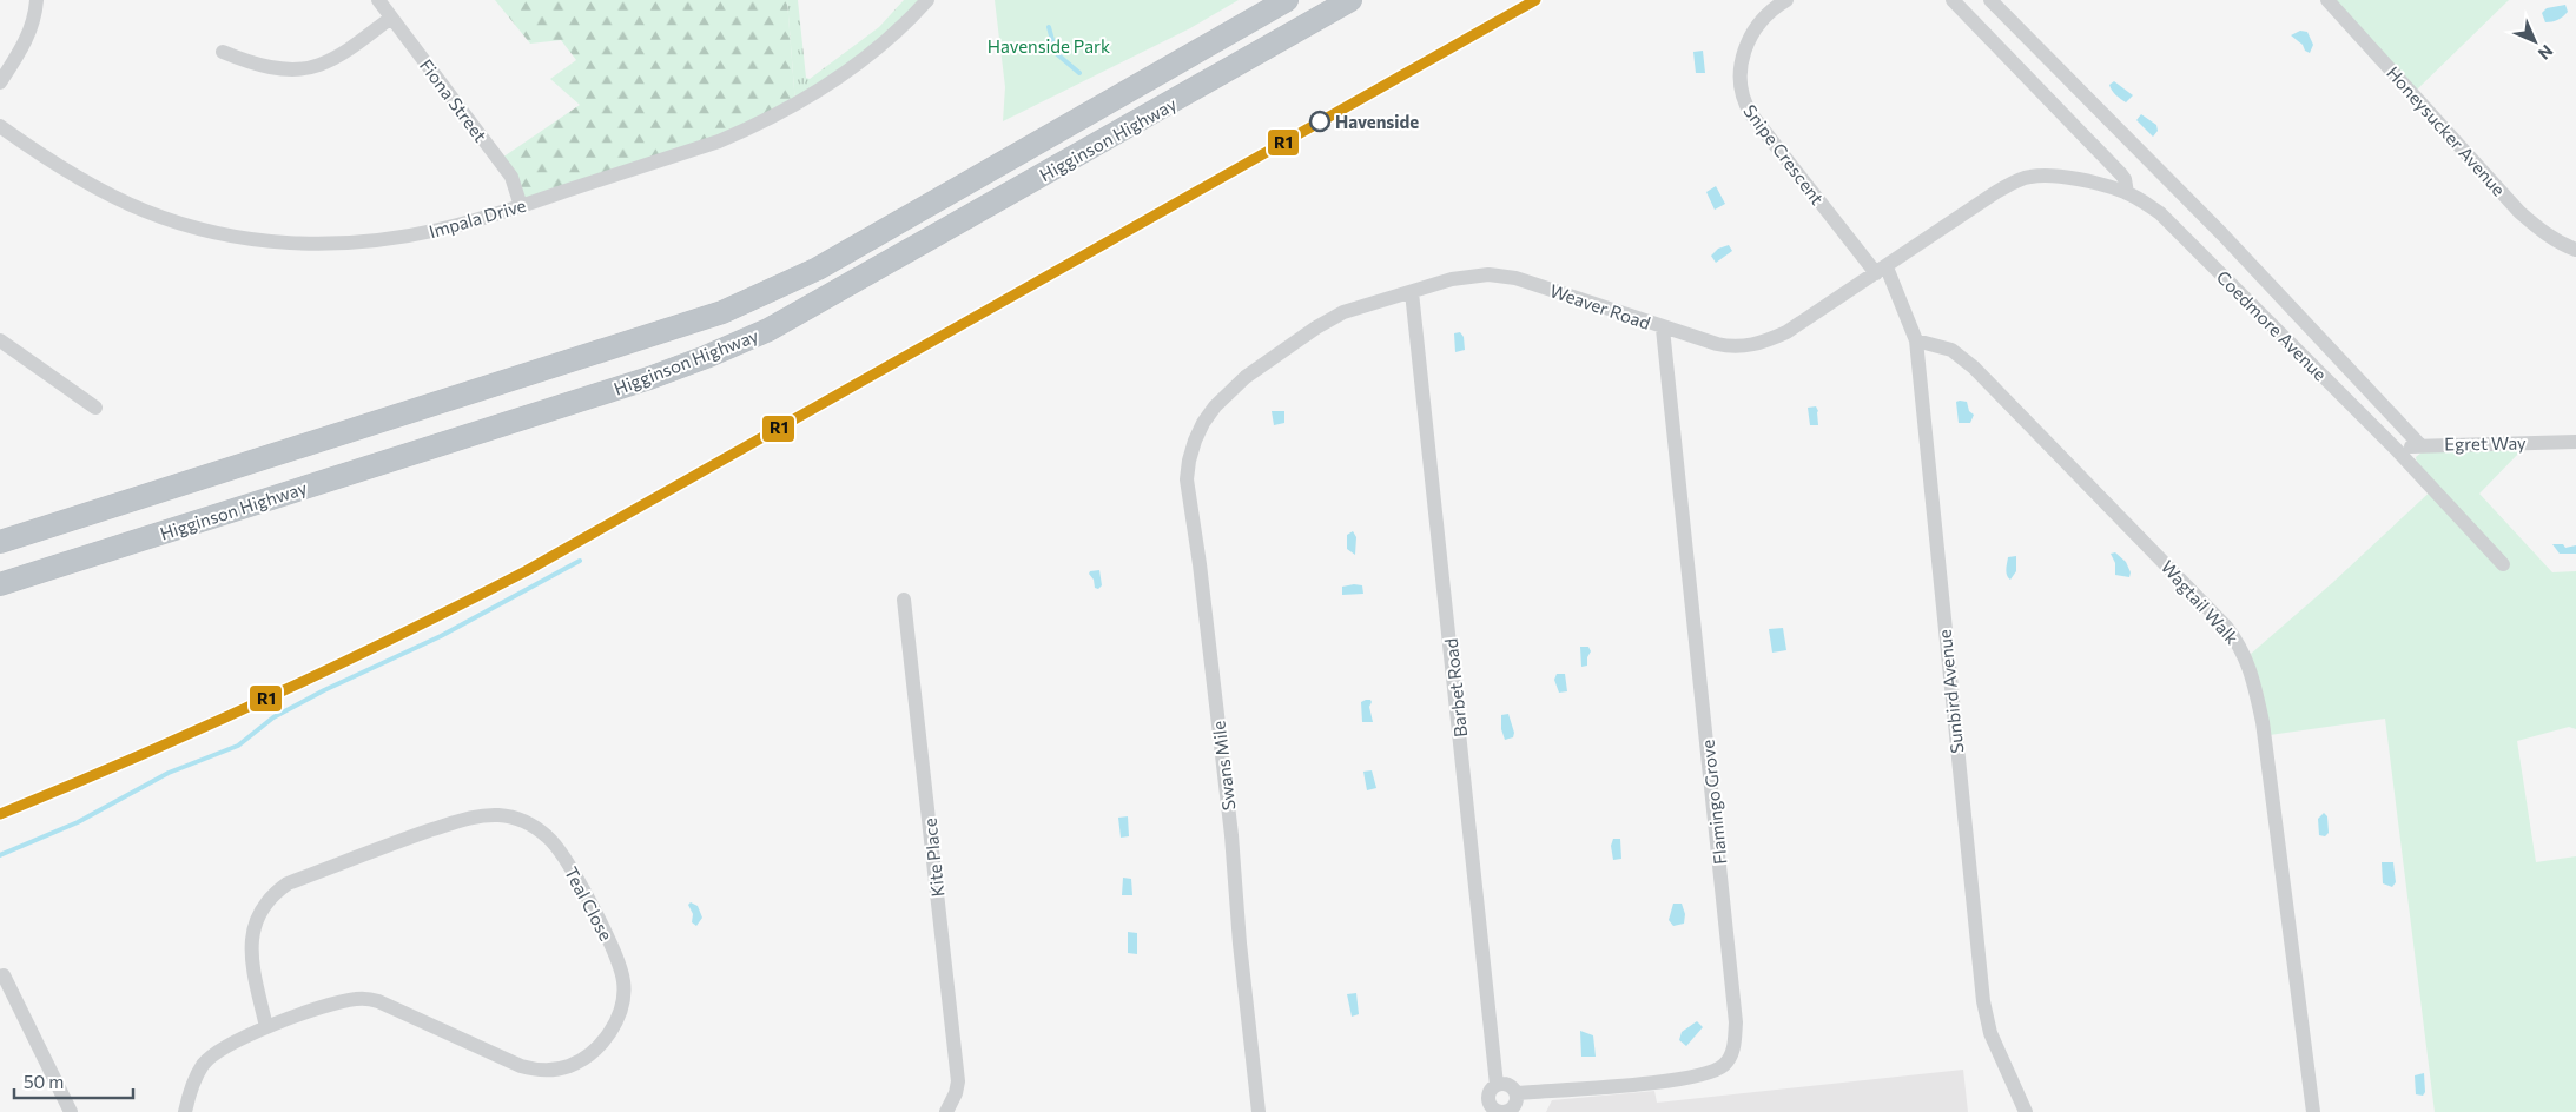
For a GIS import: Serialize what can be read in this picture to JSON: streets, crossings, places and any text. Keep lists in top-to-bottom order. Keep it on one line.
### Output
{"streets":{"highway":["Higginson Highway"],"street":["Fiona Street","Honeysucker Avenue","Snipe Crescent","Impala Drive","Weaver Road","Coedmore Avenue","Egret Way","Wagtail Walk","Barbet Road","Sunbird Avenue","Swans Mile","Flamingo Grove","Kite Place","Teal Close"]},"crossings":[["Fiona Street","Impala Drive"],["Snipe Crescent","Weaver Road"],["Snipe Crescent","Sunbird Avenue"],["Weaver Road","Coedmore Avenue"],["Weaver Road","Barbet Road"],["Weaver Road","Sunbird Avenue"],["Weaver Road","Swans Mile"],["Weaver Road","Flamingo Grove"],["Coedmore Avenue","Egret Way"],["Wagtail Walk","Sunbird Avenue"],["Barbet Road","Flamingo Grove"]],"parks":["Havenside Park"],"places":["Havenside"],"lines":["transit line R1"],"scale_bar":"50 m","north":"bottom right"}
